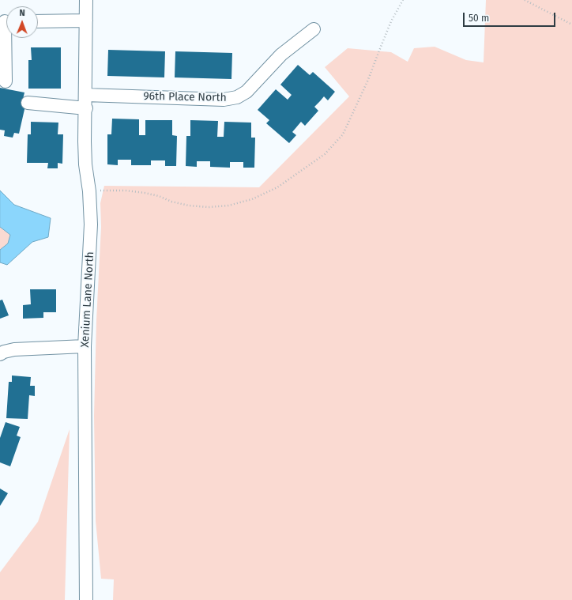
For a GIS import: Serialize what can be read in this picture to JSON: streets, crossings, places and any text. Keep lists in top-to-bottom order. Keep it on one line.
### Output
{"streets":{"street":["96th Place North","Xenium Lane North"]},"crossings":[["96th Place North","Xenium Lane North"]],"scale_bar":"50 m","north":"top"}
